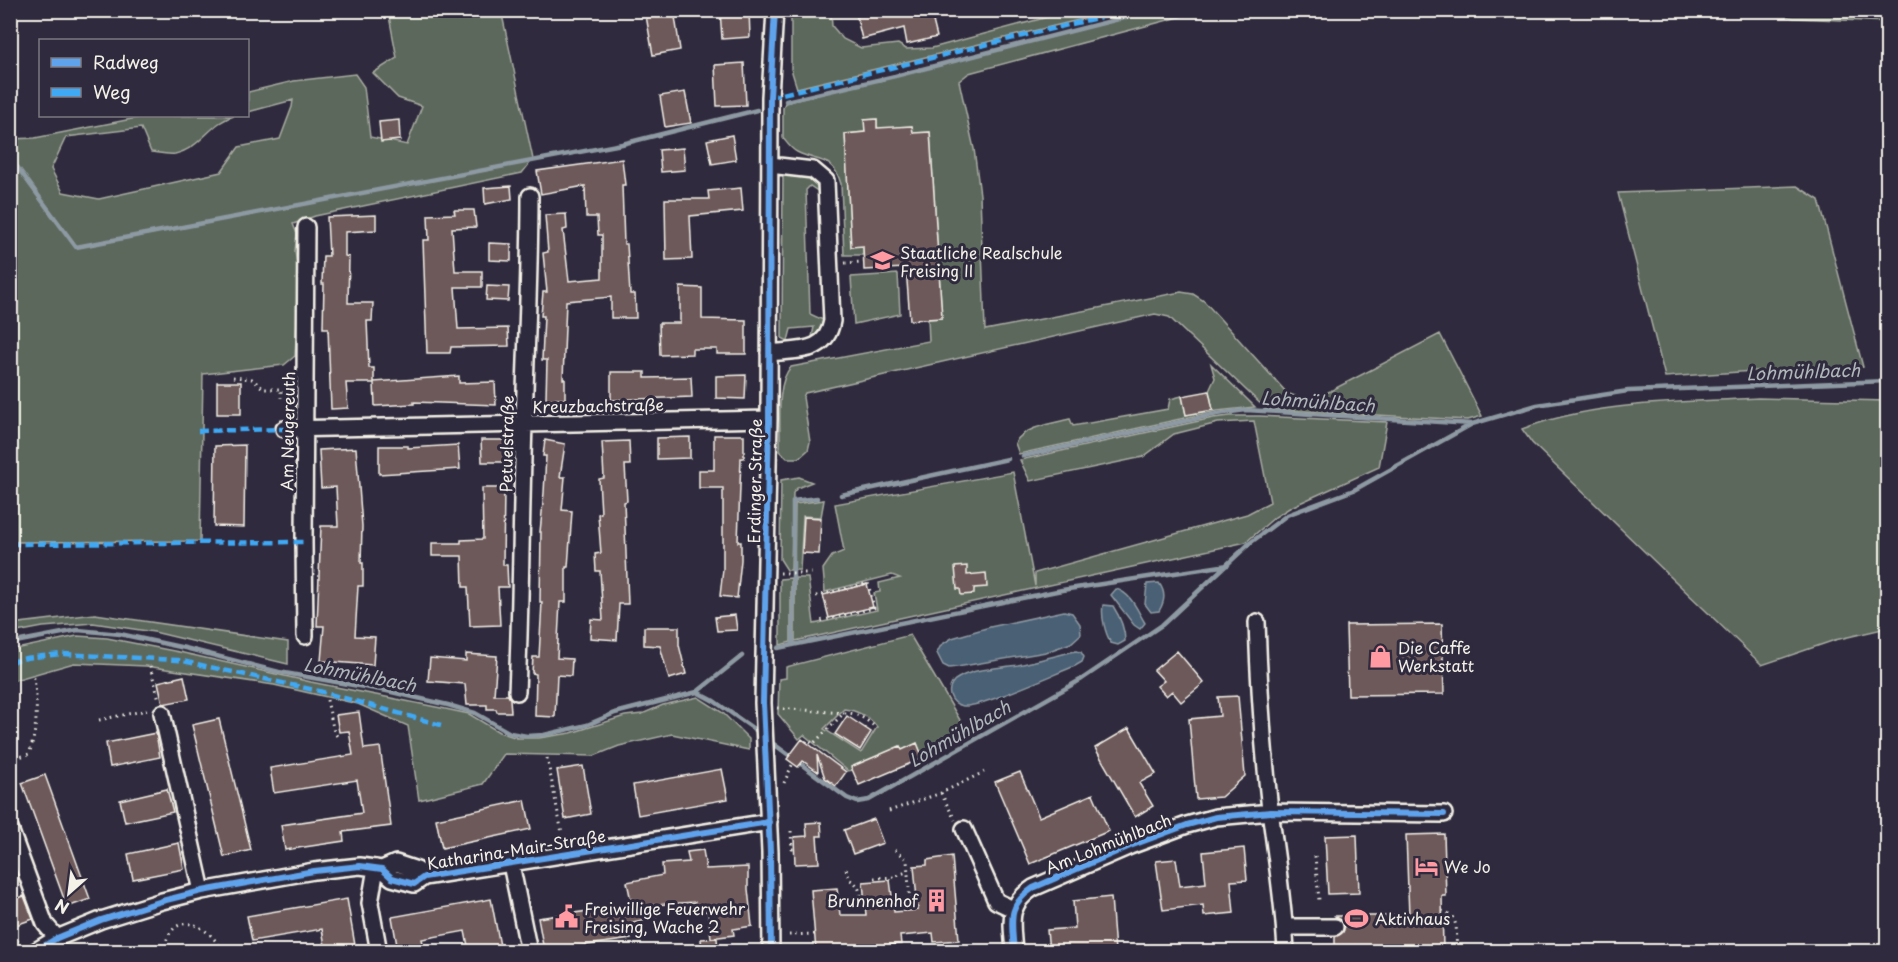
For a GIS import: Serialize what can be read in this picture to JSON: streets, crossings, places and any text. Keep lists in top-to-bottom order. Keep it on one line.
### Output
{"streets":{"street":["Kreuzbachstraße","Am Neugereuth","Petuelstraße","Erdinger Straße","Am Lohmühlbach","Katharina-Mair-Straße"]},"crossings":[["Kreuzbachstraße","Am Neugereuth"],["Kreuzbachstraße","Petuelstraße"],["Kreuzbachstraße","Erdinger Straße"],["Erdinger Straße","Katharina-Mair-Straße"]],"water":["Lohmühlbach"],"places":{"school or university":["Staatliche Realschule Freising II"],"shop":["Die Caffe Werkstatt"],"hotel":["We Jo"],"building":["Brunnenhof"],"public building":["Freiwillige Feuerwehr Freising, Wache 2"],"sports":["Aktivhaus"]},"legend":["Radweg","Weg"],"north":"bottom left"}
